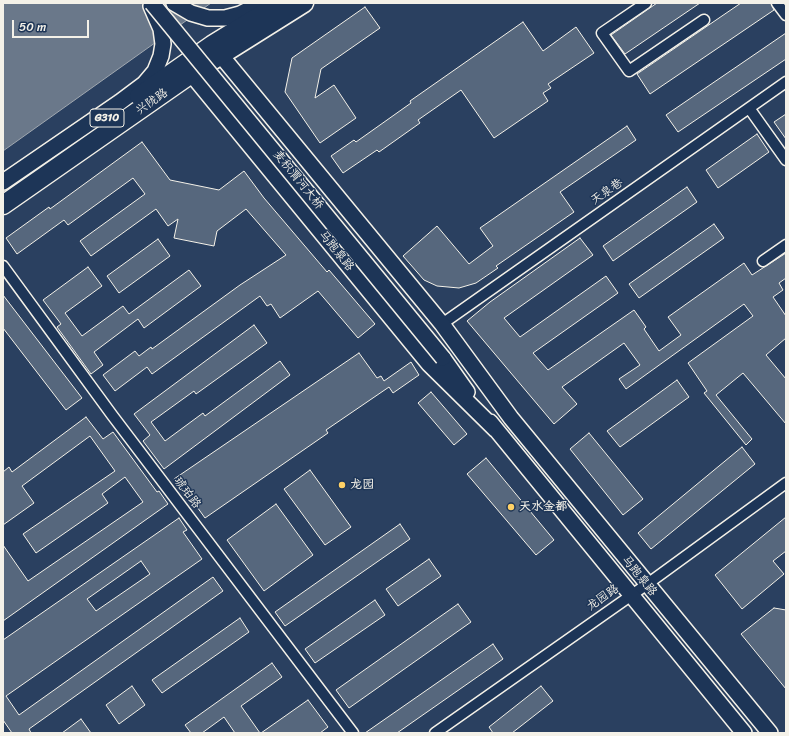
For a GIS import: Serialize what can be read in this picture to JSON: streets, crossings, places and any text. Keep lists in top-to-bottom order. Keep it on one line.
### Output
{"streets":{"highway":["兴陇路","G310"],"main road":["麦积渭河大桥","马跑泉路"],"street":["天泉巷","琥珀路","龙园路"]},"crossings":[["兴陇路","马跑泉路"],["麦积渭河大桥","马跑泉路"],["天泉巷","马跑泉路"],["马跑泉路","龙园路"]],"places":["龙园","天水金都"],"scale_bar":"50 m"}
